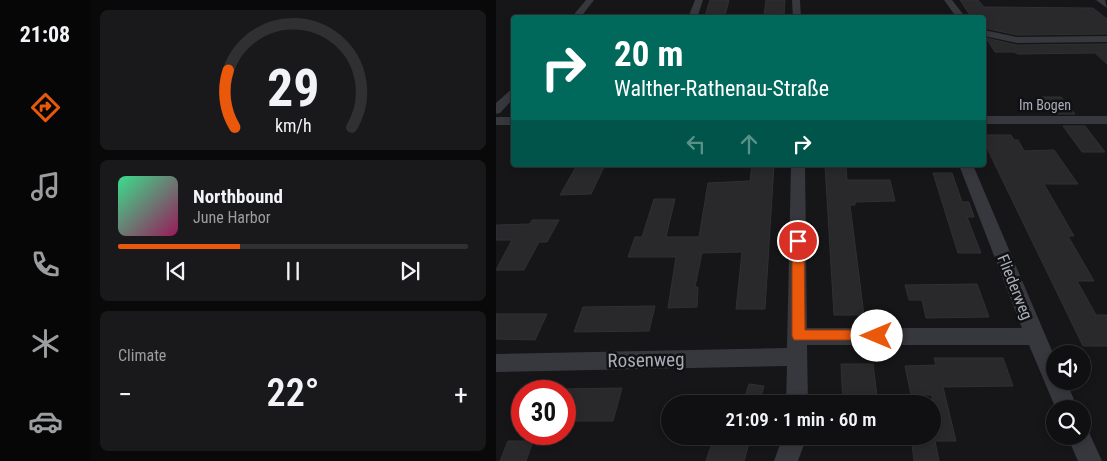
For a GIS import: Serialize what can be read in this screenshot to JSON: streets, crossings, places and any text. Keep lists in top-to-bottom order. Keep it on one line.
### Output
{"streets":{"street":["Im Bogen","Fliederweg","Rosenweg"]},"page":{"tabs":"21:08","turn":["20 m","Walther-Rathenau-Straße"],"song":["Northbound","June Harbor"],"tile":"Climate","heat":["−","22°","+"],"limit":"30","trip":"21:09 · 1 min · 60 m","gauge":["29","km/h"]}}
